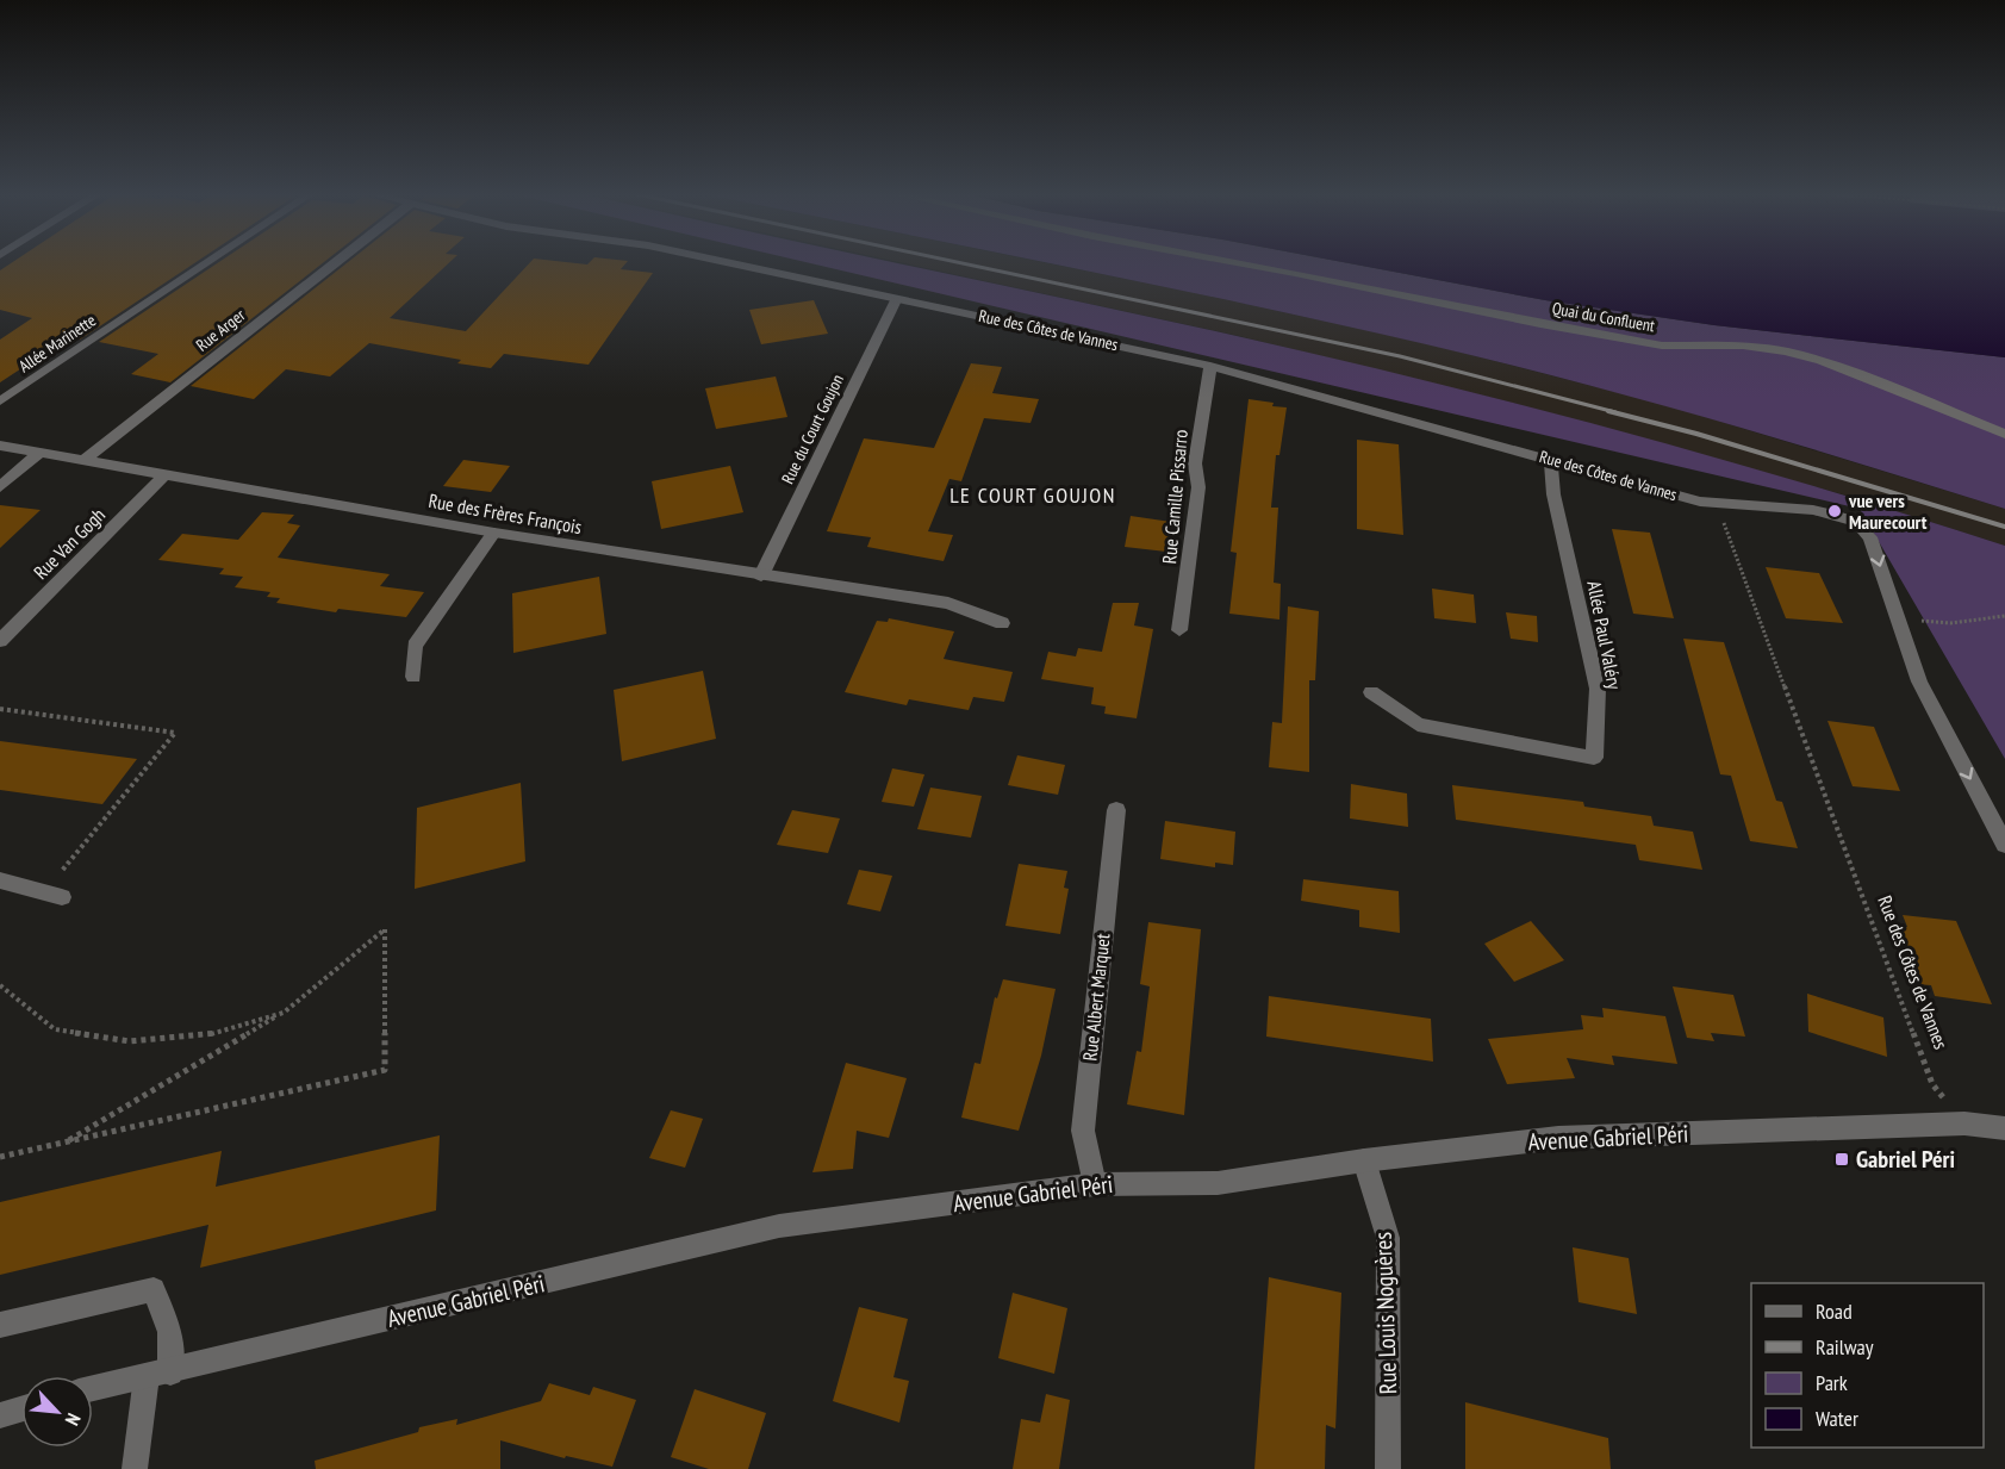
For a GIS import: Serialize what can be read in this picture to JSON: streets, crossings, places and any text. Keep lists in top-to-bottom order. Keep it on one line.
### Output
{"streets":{"street":["Quai du Confluent","Rue Arger","Rue des Côtes de Vannes","Allée Marinette","Rue du Court Goujon","Rue Camille Pissarro","Rue des Frères François","Rue Van Gogh","Allée Paul Valéry","Rue Albert Marquet","Avenue Gabriel Péri","Rue Louis Noguères"]},"crossings":[["Rue Arger","Rue des Frères François"],["Rue des Côtes de Vannes","Rue du Court Goujon"],["Rue des Côtes de Vannes","Rue Camille Pissarro"],["Rue des Côtes de Vannes","Allée Paul Valéry"],["Rue des Côtes de Vannes","Avenue Gabriel Péri"],["Rue du Court Goujon","Rue des Frères François"],["Rue des Frères François","Rue Van Gogh"],["Rue Albert Marquet","Avenue Gabriel Péri"],["Avenue Gabriel Péri","Rue Louis Noguères"]],"districts":["LE COURT GOUJON"],"places":{"other":["vue vers Maurecourt"],"transit":["Gabriel Péri"]},"legend":["Road","Railway","Park","Water"],"north":"bottom right"}
